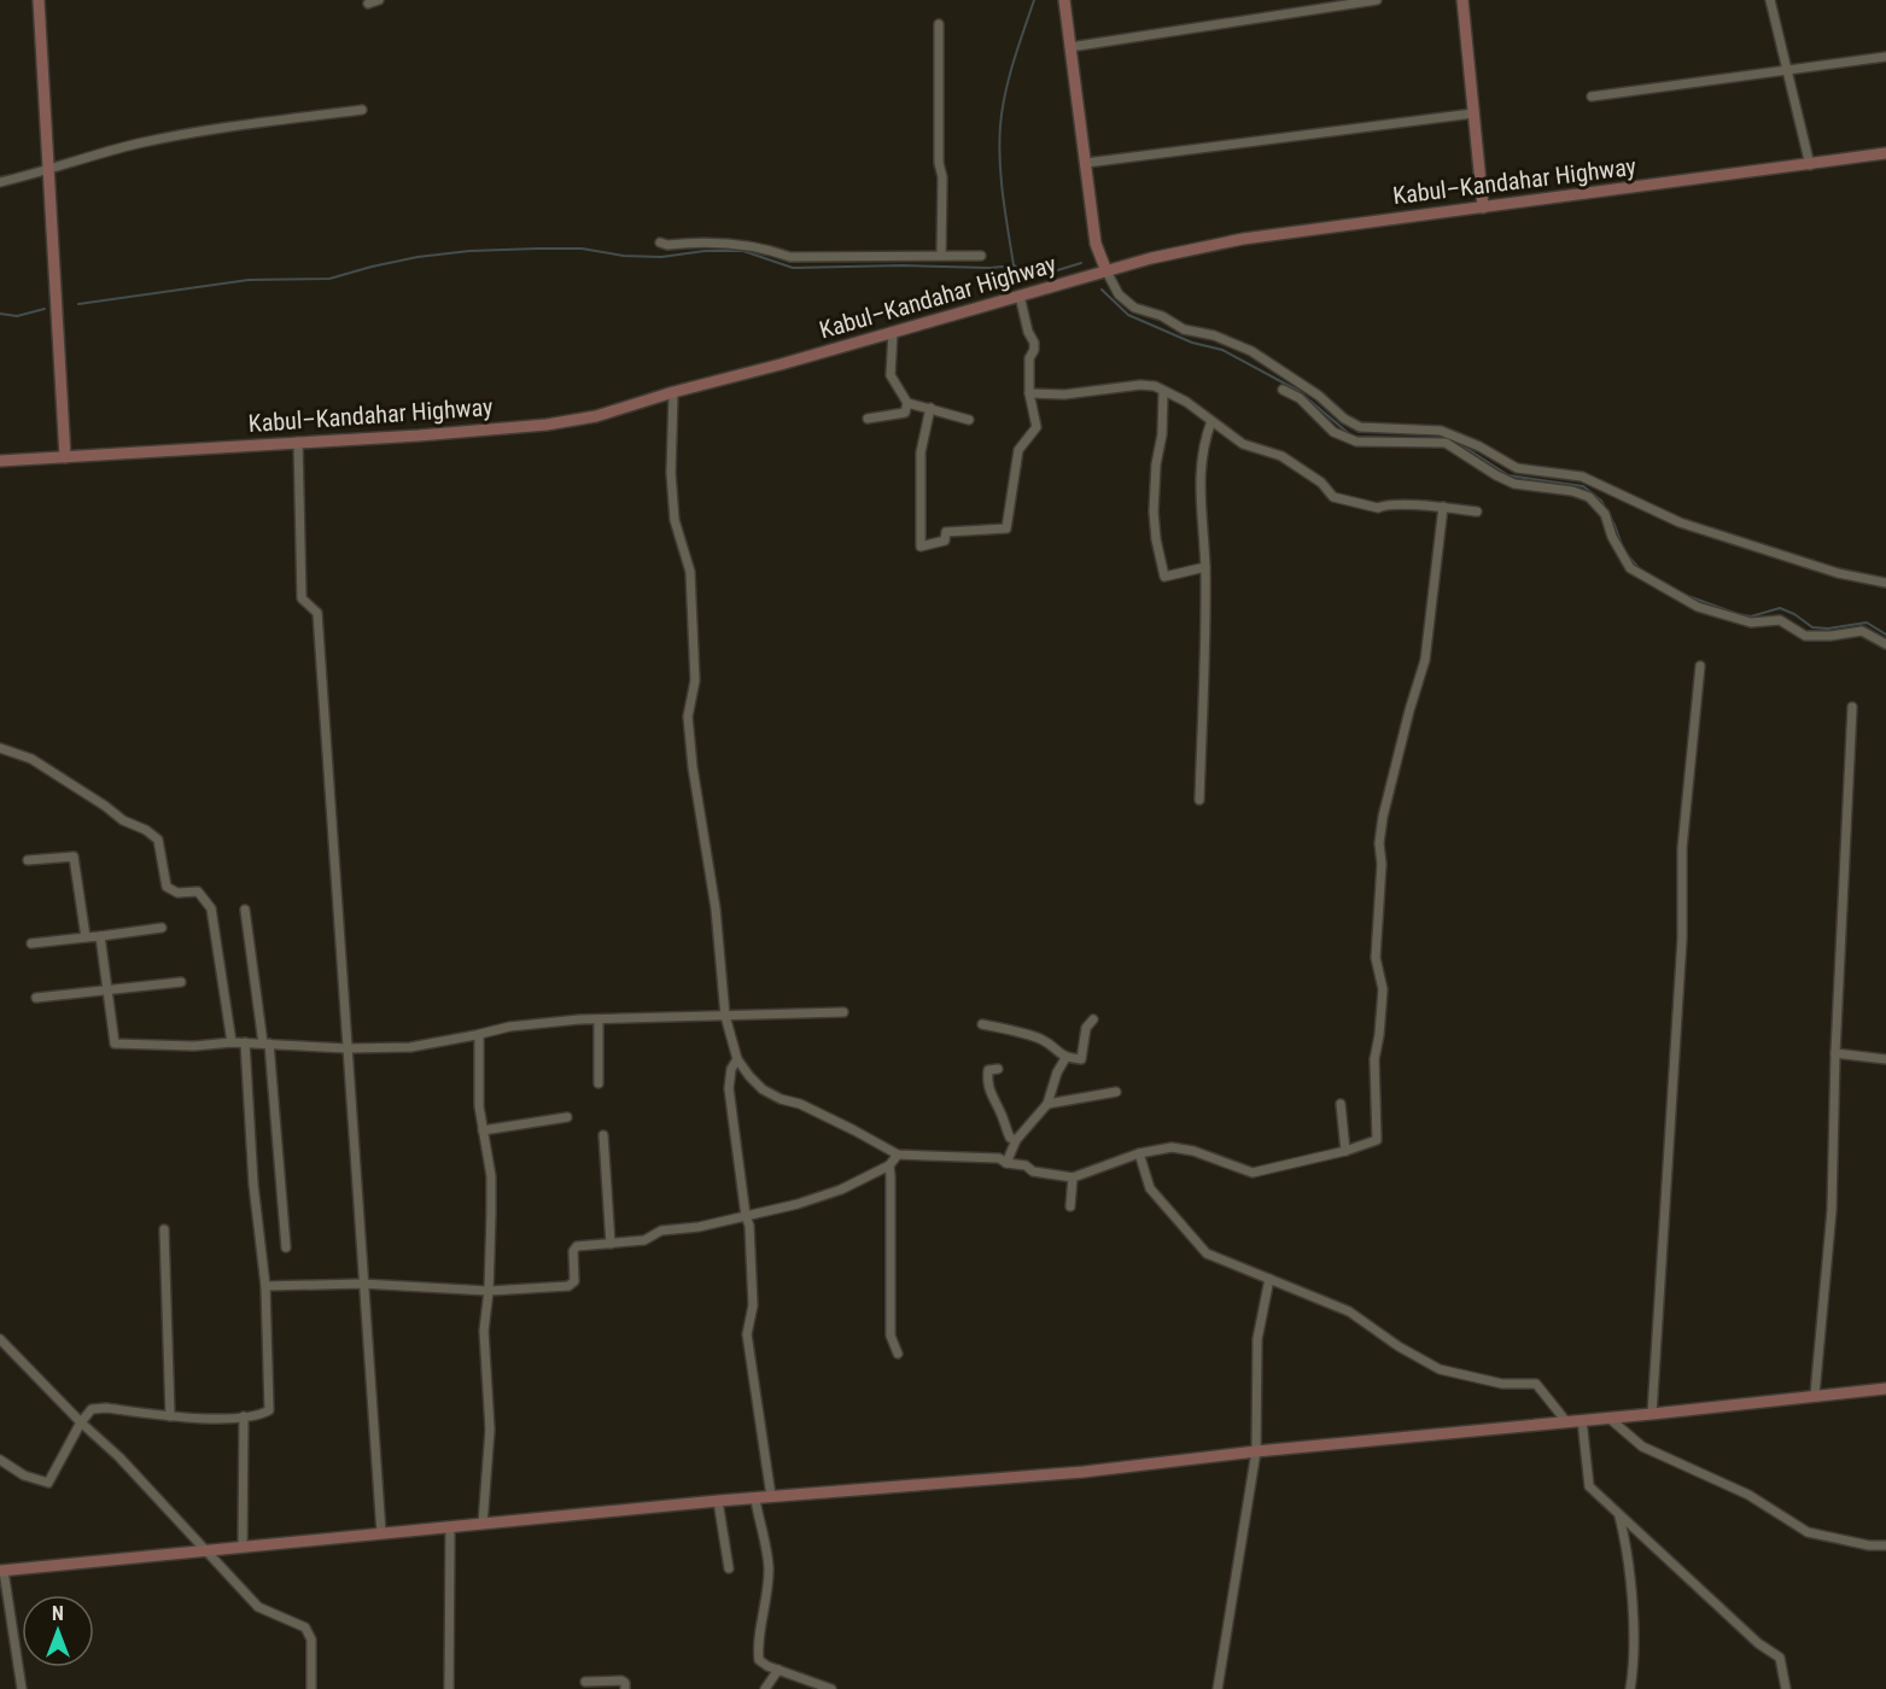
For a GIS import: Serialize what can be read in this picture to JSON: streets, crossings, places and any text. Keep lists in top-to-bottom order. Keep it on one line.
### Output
{"streets":{"main road":["Kabul–Kandahar Highway"]},"north":"top"}
